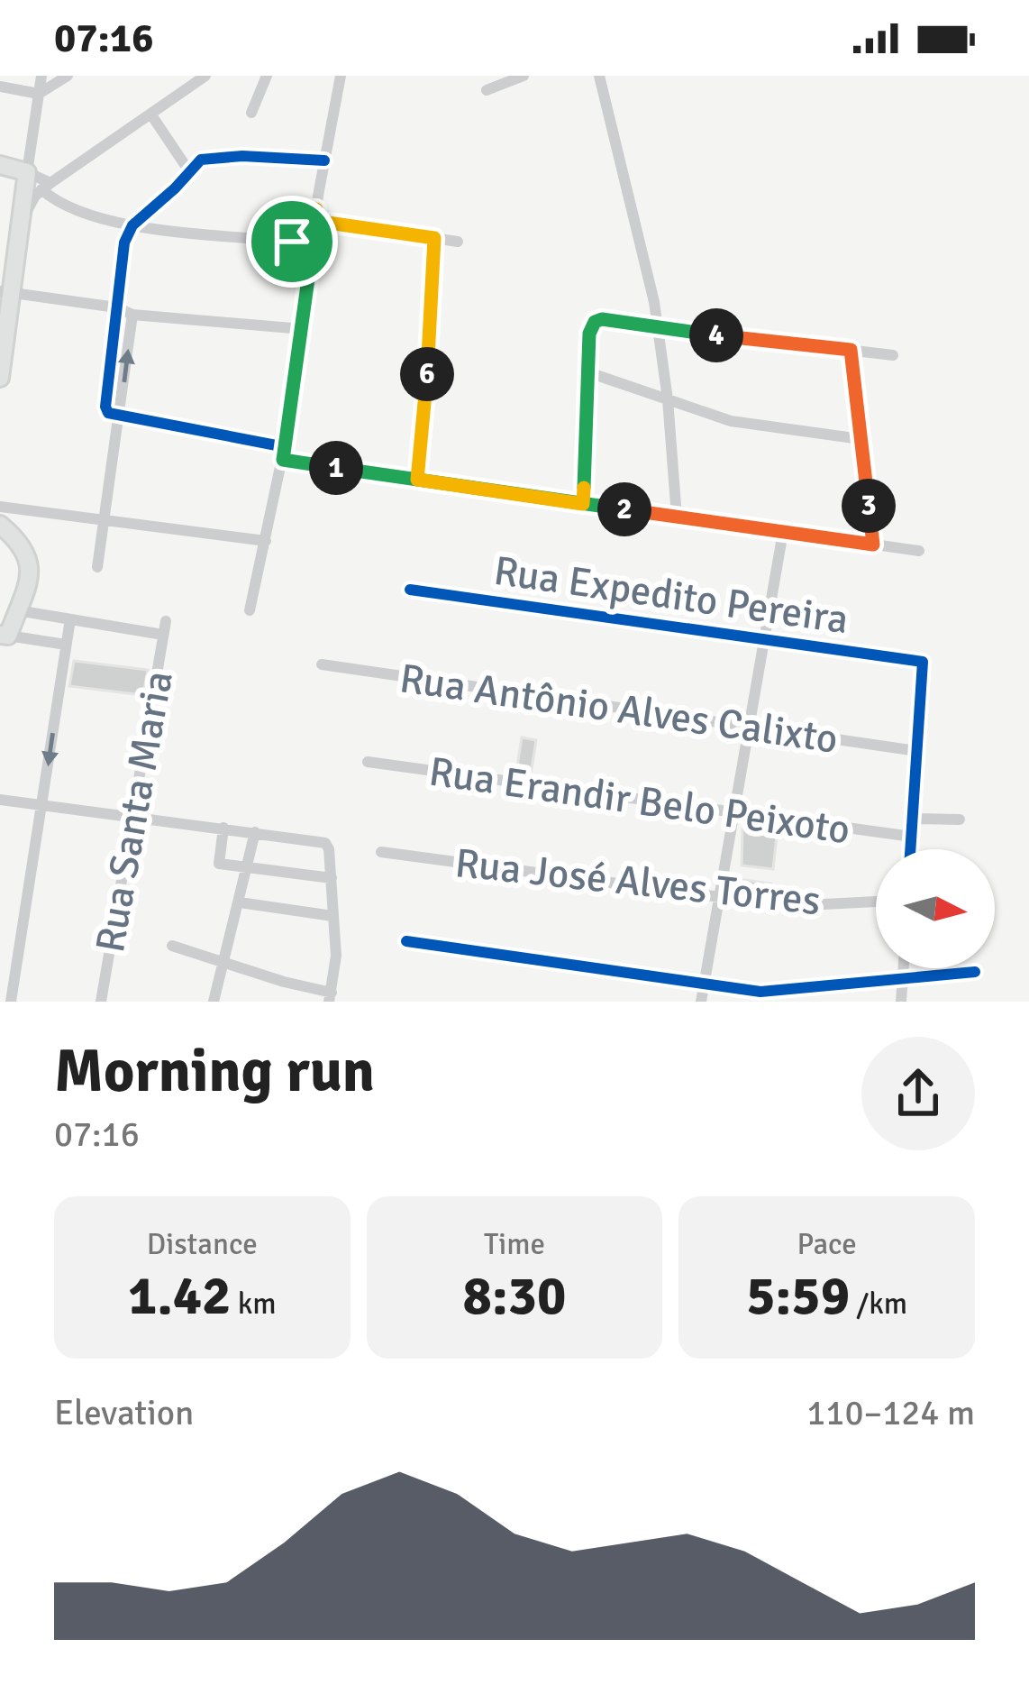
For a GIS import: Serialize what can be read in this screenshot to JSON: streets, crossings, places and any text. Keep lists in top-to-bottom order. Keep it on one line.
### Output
{"streets":{"street":["Rua Expedito Pereira","Rua Antônio Alves Calixto","Rua Erandir Belo Peixoto","Rua Santa Maria","Rua José Alves Torres"]},"crossings":[["Rua Expedito Pereira","Rua Antônio Alves Calixto"]],"north":"right","page":{"status":"07:16","pins":["4","6","1","3","2"],"heading":["Morning run","07:16"],"stats":[["Distance","1.42 km"],["Time","8:30"],["Pace","5:59 /km"]],"chart":["Elevation","110–124 m"]}}
